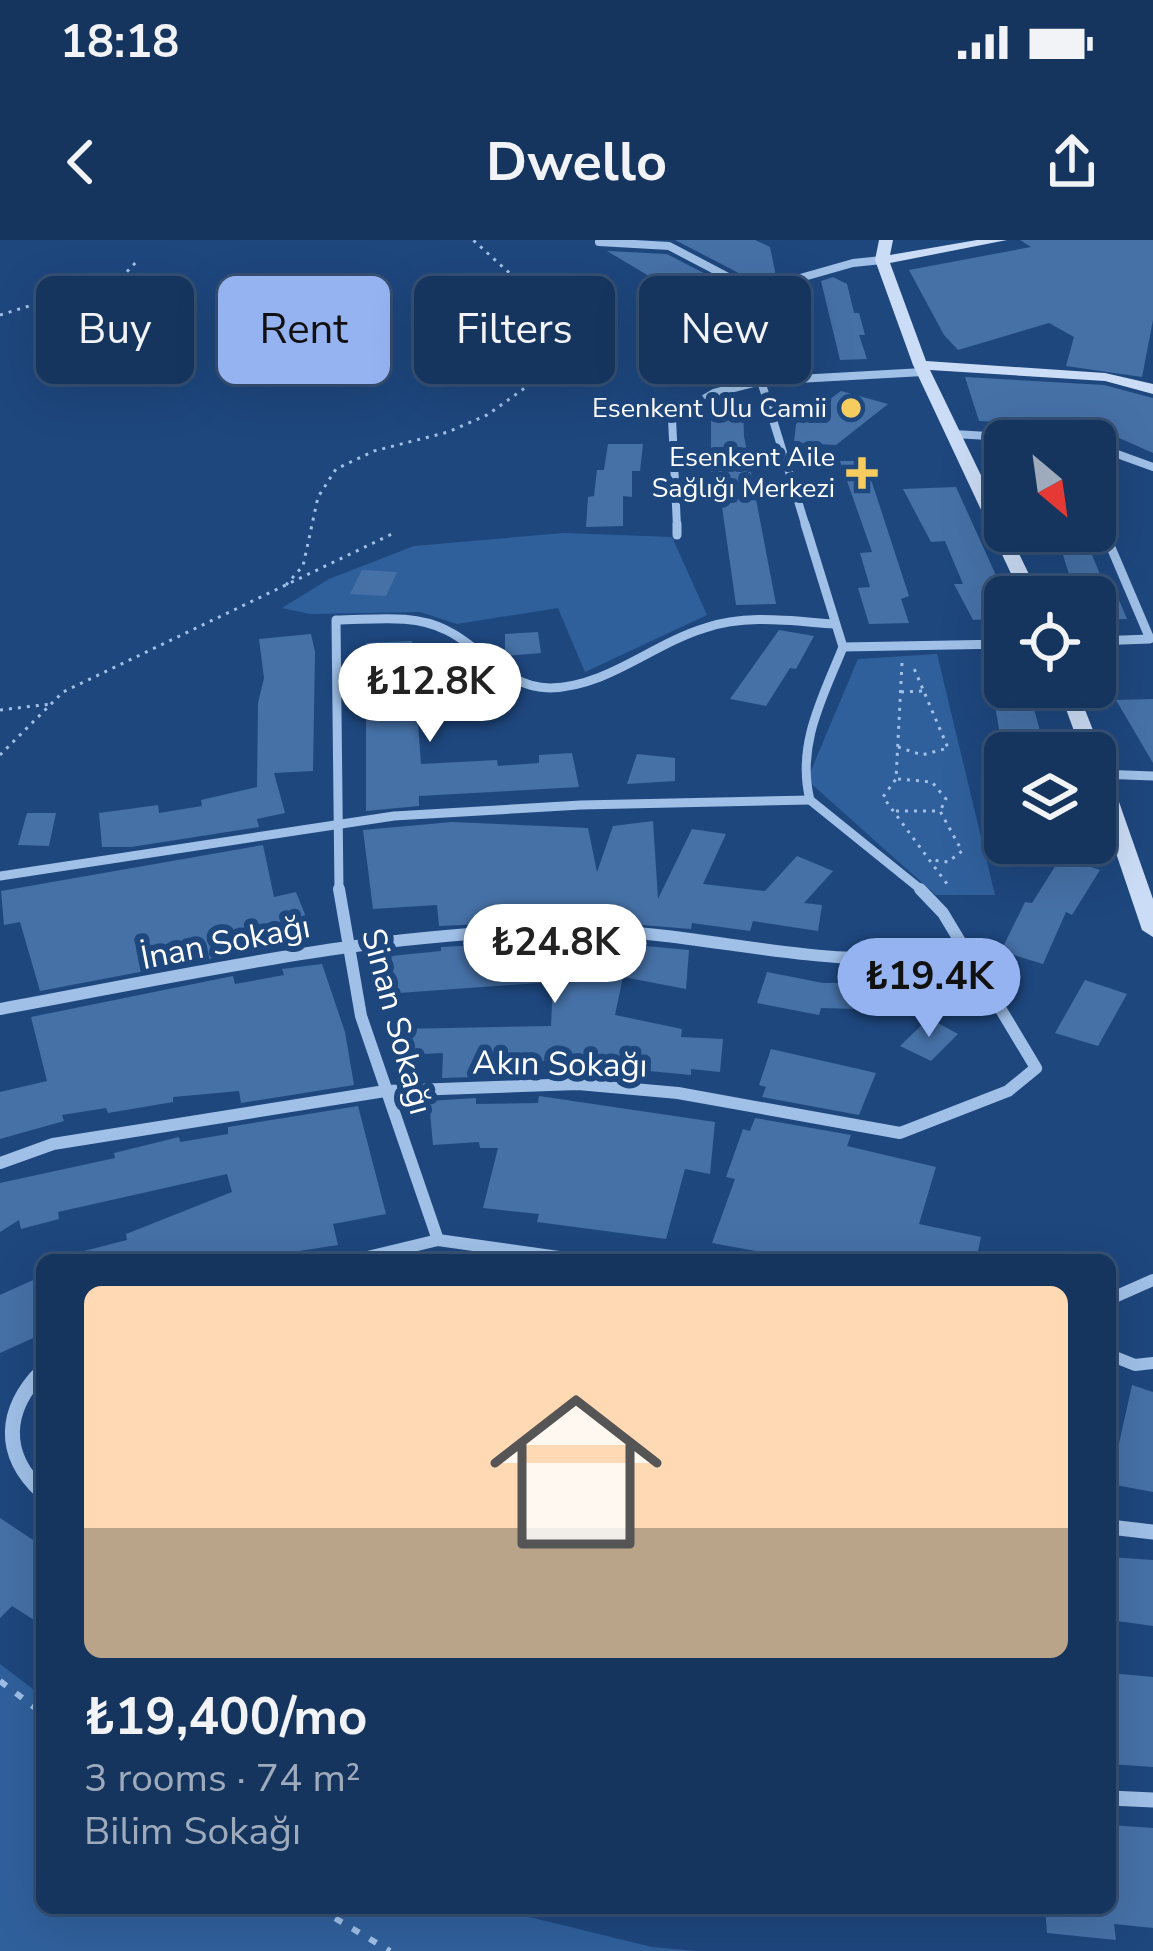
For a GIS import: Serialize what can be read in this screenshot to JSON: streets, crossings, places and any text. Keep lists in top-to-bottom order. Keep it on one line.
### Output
{"streets":{"street":["İnan Sokağı","Sinan Sokağı","Akın Sokağı"]},"crossings":[["İnan Sokağı","Sinan Sokağı"],["İnan Sokağı","Akın Sokağı"],["Sinan Sokağı","Akın Sokağı"]],"places":{"other":["Esenkent Ulu Camii"],"health":["Esenkent Aile Sağlığı Merkezi"]},"north":"bottom right","page":{"status":"18:18","header":"Dwello","chip":["Buy","Rent","Filters","New"],"price":["₺12.8K","₺24.8K","₺19.4K"],"list":[{"name":"₺19,400/mo","note":"3 rooms · 74 m² · Bilim Sokağı"}]}}
